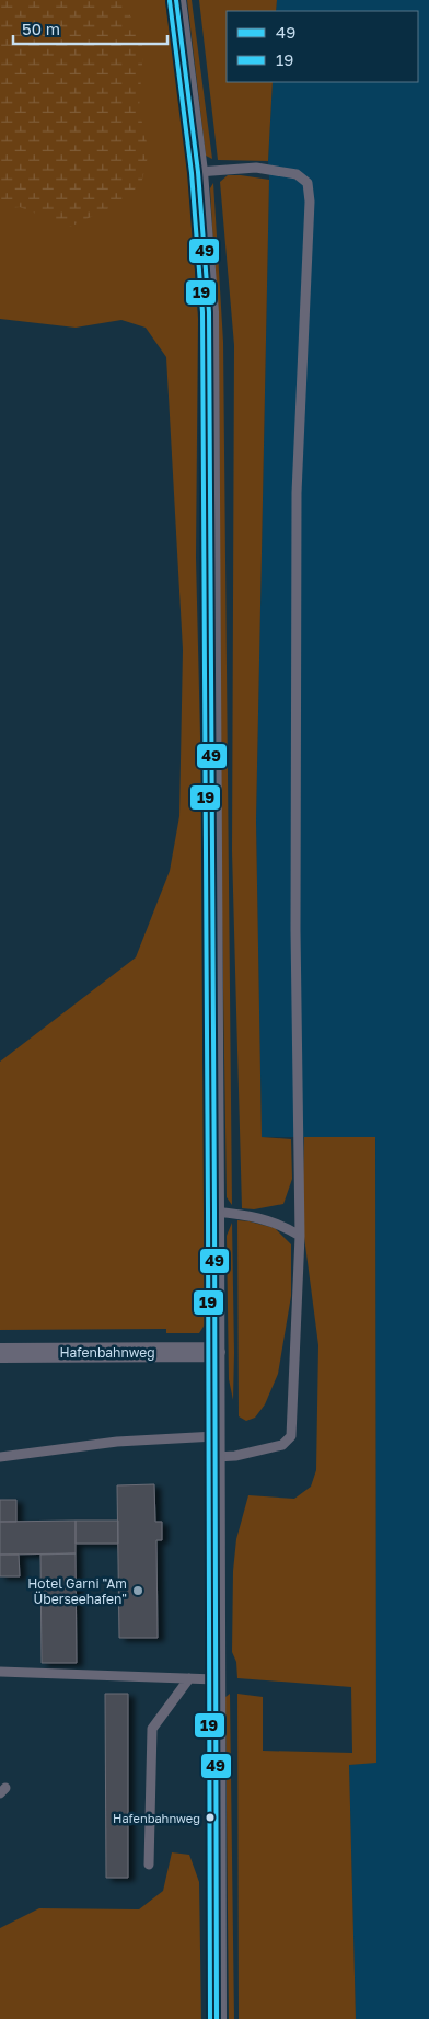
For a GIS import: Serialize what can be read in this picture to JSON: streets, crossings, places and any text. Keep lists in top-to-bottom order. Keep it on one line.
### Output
{"streets":{"street":["Hafenbahnweg"]},"places":["Hotel Garni \"Am Überseehafen\"","Hafenbahnweg"],"lines":["transit line 49","transit line 19"],"legend":["49","19"],"scale_bar":"50 m"}
